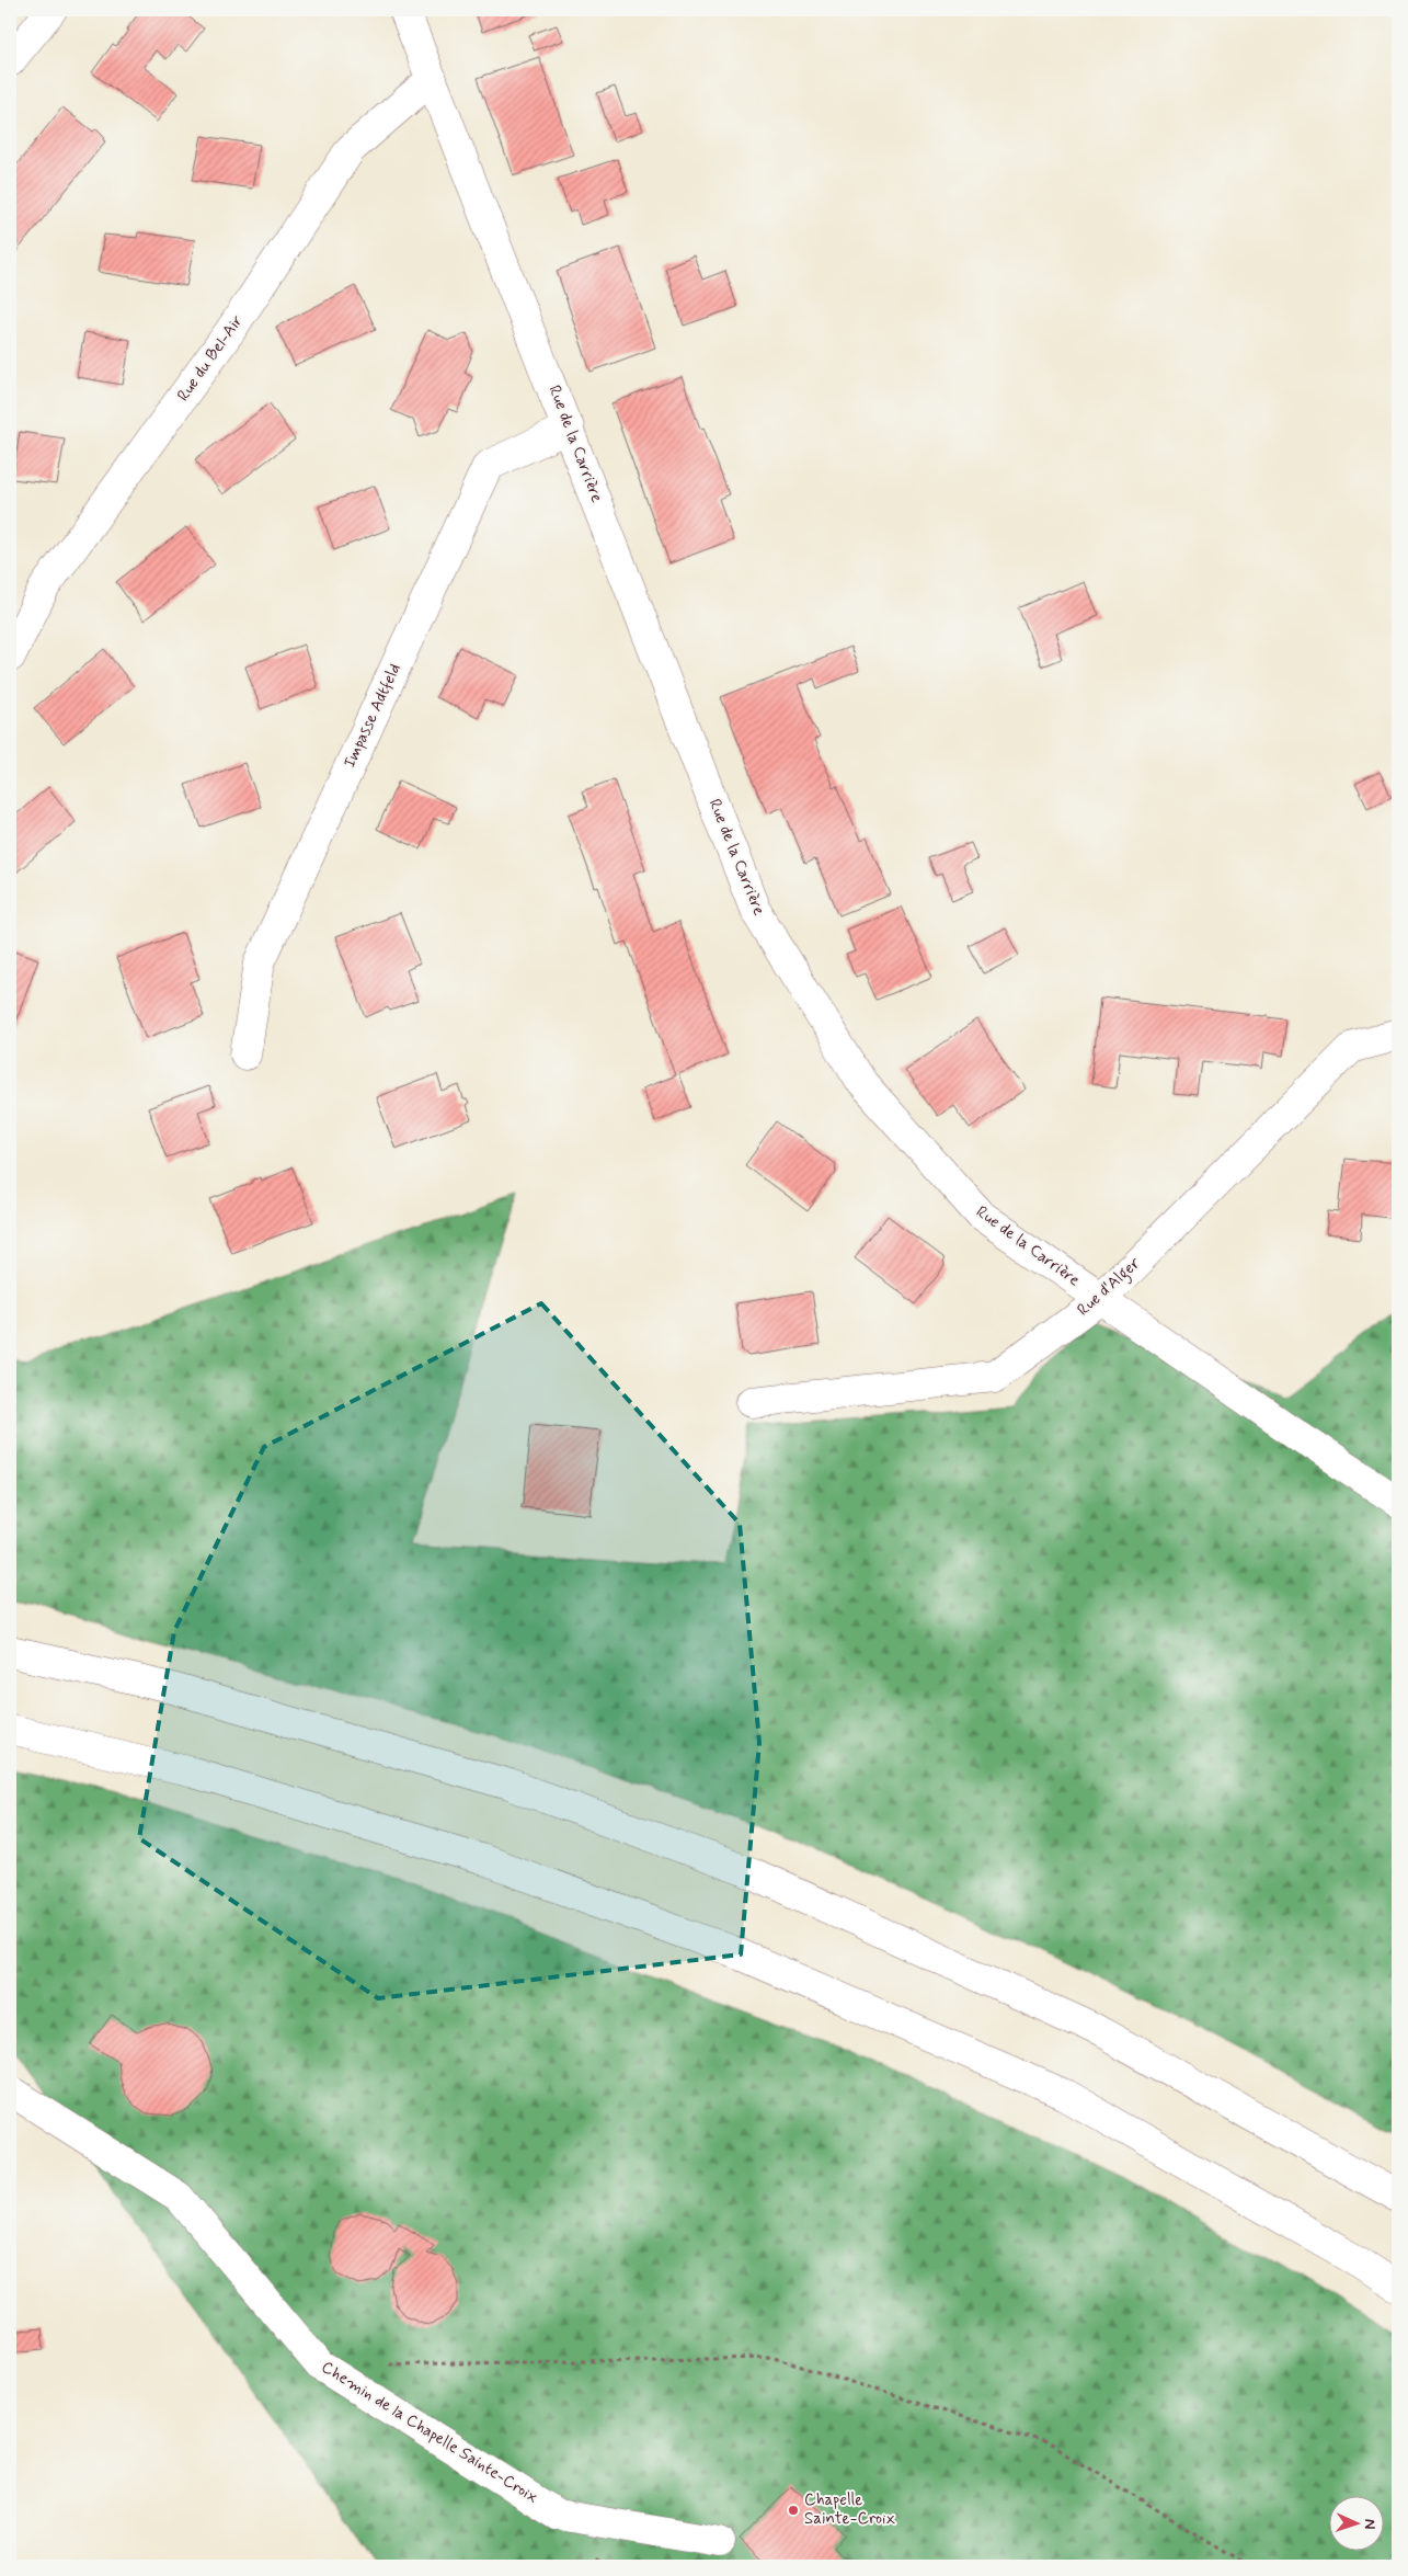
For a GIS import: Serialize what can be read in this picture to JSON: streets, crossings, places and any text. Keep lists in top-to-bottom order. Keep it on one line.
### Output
{"streets":{"main road":["Rue du Bel-Air","Rue de la Carrière","Impasse Adtfeld","Rue d'Alger","Chemin de la Chapelle Sainte-Croix"]},"crossings":[["Rue du Bel-Air","Rue de la Carrière"],["Rue de la Carrière","Impasse Adtfeld"],["Rue de la Carrière","Rue d'Alger"]],"places":["Chapelle Sainte-Croix"],"north":"right"}
